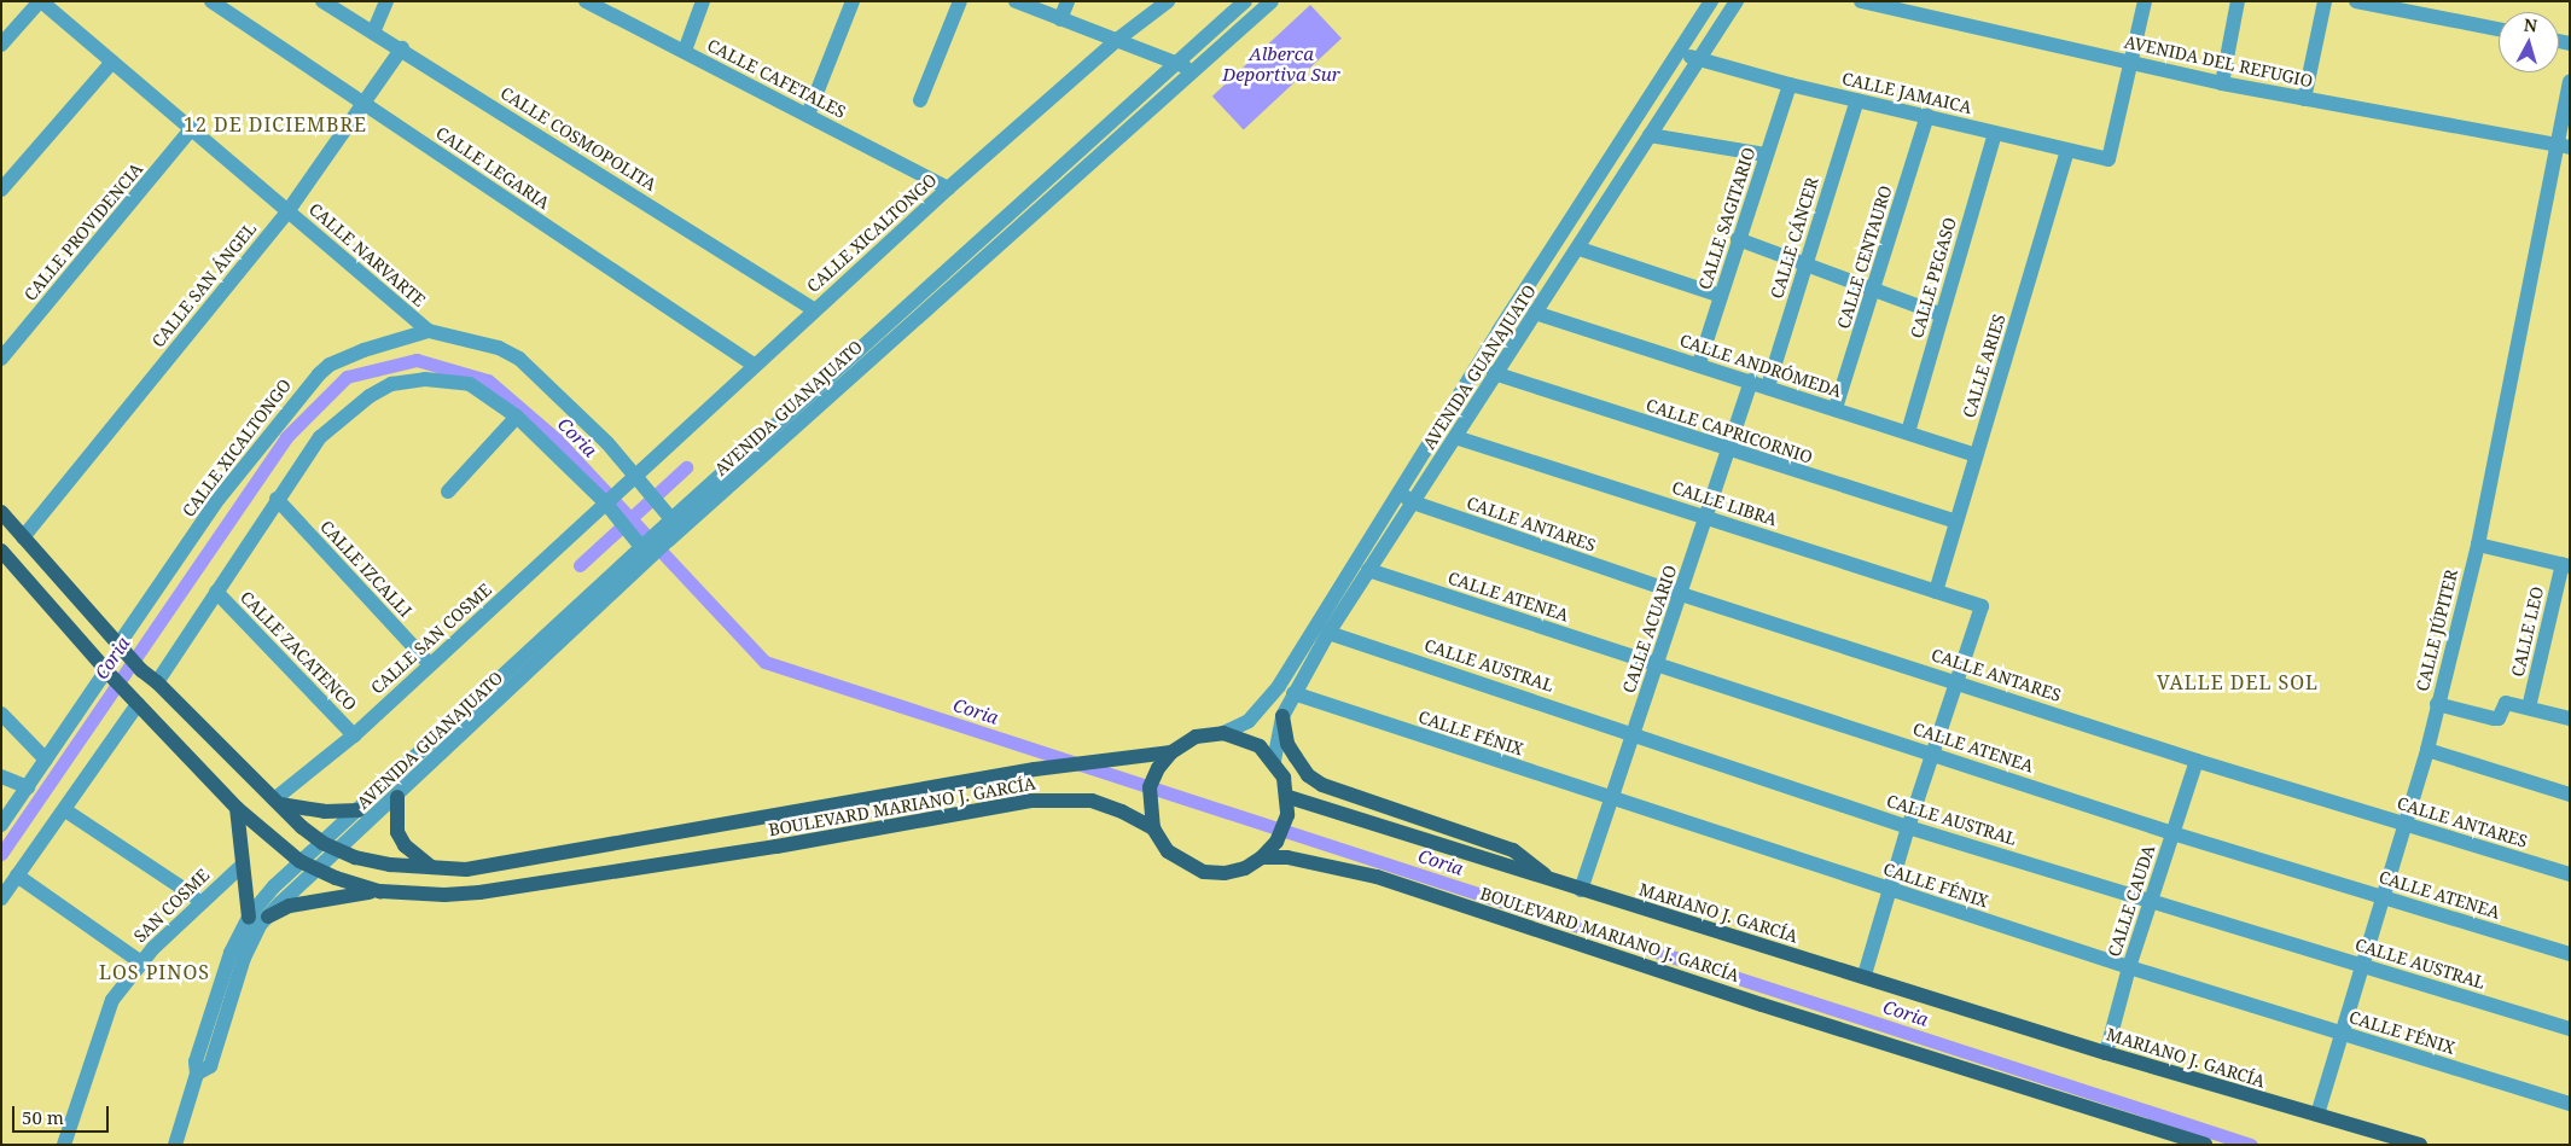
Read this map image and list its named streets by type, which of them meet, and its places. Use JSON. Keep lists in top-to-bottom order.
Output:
{
  "streets": {
    "main road": ["BOULEVARD MARIANO J. GARCÍA", "MARIANO J. GARCÍA"],
    "street": [
      "AVENIDA DEL REFUGIO",
      "CALLE CAFETALES",
      "CALLE JAMAICA",
      "CALLE COSMOPOLITA",
      "CALLE LEGARIA",
      "CALLE SAGITARIO",
      "CALLE PROVIDENCIA",
      "CALLE XICALTONGO",
      "CALLE CÁNCER",
      "CALLE NARVARTE",
      "CALLE CENTAURO",
      "CALLE PEGASO",
      "CALLE SAN ÁNGEL",
      "CALLE ANDRÓMEDA",
      "CALLE ARIES",
      "AVENIDA GUANAJUATO",
      "CALLE CAPRICORNIO",
      "CALLE LIBRA",
      "CALLE ANTARES",
      "CALLE IZCALLI",
      "CALLE ATENEA",
      "CALLE ACUARIO",
      "CALLE JÚPITER",
      "CALLE LEO",
      "CALLE SAN COSME",
      "CALLE ZACATENCO",
      "CALLE AUSTRAL",
      "CALLE FÉNIX",
      "CALLE CAUDA",
      "SAN COSME"
    ]
  },
  "crossings": [
    ["AVENIDA DEL REFUGIO", "CALLE JAMAICA"],
    ["AVENIDA DEL REFUGIO", "CALLE JÚPITER"],
    ["CALLE CAFETALES", "CALLE XICALTONGO"],
    ["CALLE JAMAICA", "CALLE SAGITARIO"],
    ["CALLE JAMAICA", "CALLE CÁNCER"],
    ["CALLE JAMAICA", "CALLE CENTAURO"],
    ["CALLE JAMAICA", "CALLE PEGASO"],
    ["CALLE JAMAICA", "CALLE ARIES"],
    ["CALLE JAMAICA", "AVENIDA GUANAJUATO"],
    ["CALLE COSMOPOLITA", "CALLE XICALTONGO"],
    ["CALLE COSMOPOLITA", "CALLE SAN ÁNGEL"],
    ["CALLE LEGARIA", "CALLE XICALTONGO"],
    ["CALLE LEGARIA", "CALLE SAN ÁNGEL"],
    ["CALLE SAGITARIO", "CALLE ANDRÓMEDA"],
    ["CALLE PROVIDENCIA", "CALLE NARVARTE"],
    ["CALLE XICALTONGO", "CALLE NARVARTE"],
    ["CALLE XICALTONGO", "CALLE SAN COSME"],
    ["CALLE XICALTONGO", "BOULEVARD MARIANO J. GARCÍA"],
    ["CALLE CÁNCER", "CALLE ANDRÓMEDA"],
    ["CALLE NARVARTE", "CALLE SAN ÁNGEL"],
    ["CALLE NARVARTE", "AVENIDA GUANAJUATO"],
    ["CALLE CENTAURO", "CALLE ANDRÓMEDA"],
    ["CALLE PEGASO", "CALLE ANDRÓMEDA"],
    ["CALLE SAN ÁNGEL", "BOULEVARD MARIANO J. GARCÍA"],
    ["CALLE ANDRÓMEDA", "CALLE ARIES"],
    ["CALLE ANDRÓMEDA", "AVENIDA GUANAJUATO"],
    ["CALLE ANDRÓMEDA", "CALLE ACUARIO"],
    ["CALLE ARIES", "CALLE CAPRICORNIO"],
    ["CALLE ARIES", "CALLE LIBRA"],
    ["AVENIDA GUANAJUATO", "CALLE CAPRICORNIO"],
    ["AVENIDA GUANAJUATO", "CALLE LIBRA"],
    ["AVENIDA GUANAJUATO", "CALLE ANTARES"],
    ["AVENIDA GUANAJUATO", "CALLE ATENEA"],
    ["AVENIDA GUANAJUATO", "CALLE AUSTRAL"],
    ["AVENIDA GUANAJUATO", "CALLE FÉNIX"],
    ["AVENIDA GUANAJUATO", "BOULEVARD MARIANO J. GARCÍA"],
    ["AVENIDA GUANAJUATO", "MARIANO J. GARCÍA"],
    ["CALLE CAPRICORNIO", "CALLE ACUARIO"],
    ["CALLE LIBRA", "CALLE ANTARES"],
    ["CALLE LIBRA", "CALLE ACUARIO"],
    ["CALLE ANTARES", "CALLE ACUARIO"],
    ["CALLE ANTARES", "CALLE JÚPITER"],
    ["CALLE ANTARES", "CALLE CAUDA"],
    ["CALLE IZCALLI", "CALLE SAN COSME"],
    ["CALLE ATENEA", "CALLE ACUARIO"],
    ["CALLE ATENEA", "CALLE JÚPITER"],
    ["CALLE ATENEA", "CALLE CAUDA"],
    ["CALLE ACUARIO", "CALLE AUSTRAL"],
    ["CALLE ACUARIO", "CALLE FÉNIX"],
    ["CALLE ACUARIO", "MARIANO J. GARCÍA"],
    ["CALLE JÚPITER", "CALLE AUSTRAL"],
    ["CALLE JÚPITER", "CALLE FÉNIX"],
    ["CALLE JÚPITER", "MARIANO J. GARCÍA"],
    ["CALLE SAN COSME", "CALLE ZACATENCO"],
    ["CALLE SAN COSME", "BOULEVARD MARIANO J. GARCÍA"],
    ["CALLE AUSTRAL", "CALLE CAUDA"],
    ["CALLE FÉNIX", "CALLE CAUDA"],
    ["BOULEVARD MARIANO J. GARCÍA", "MARIANO J. GARCÍA"],
    ["CALLE CAUDA", "MARIANO J. GARCÍA"]
  ],
  "districts": ["12 DE DICIEMBRE", "VALLE DEL SOL", "LOS PINOS"],
  "water": ["Alberca Deportiva Sur", "Coria"],
  "scale_bar": "50 m",
  "north": "top"
}
